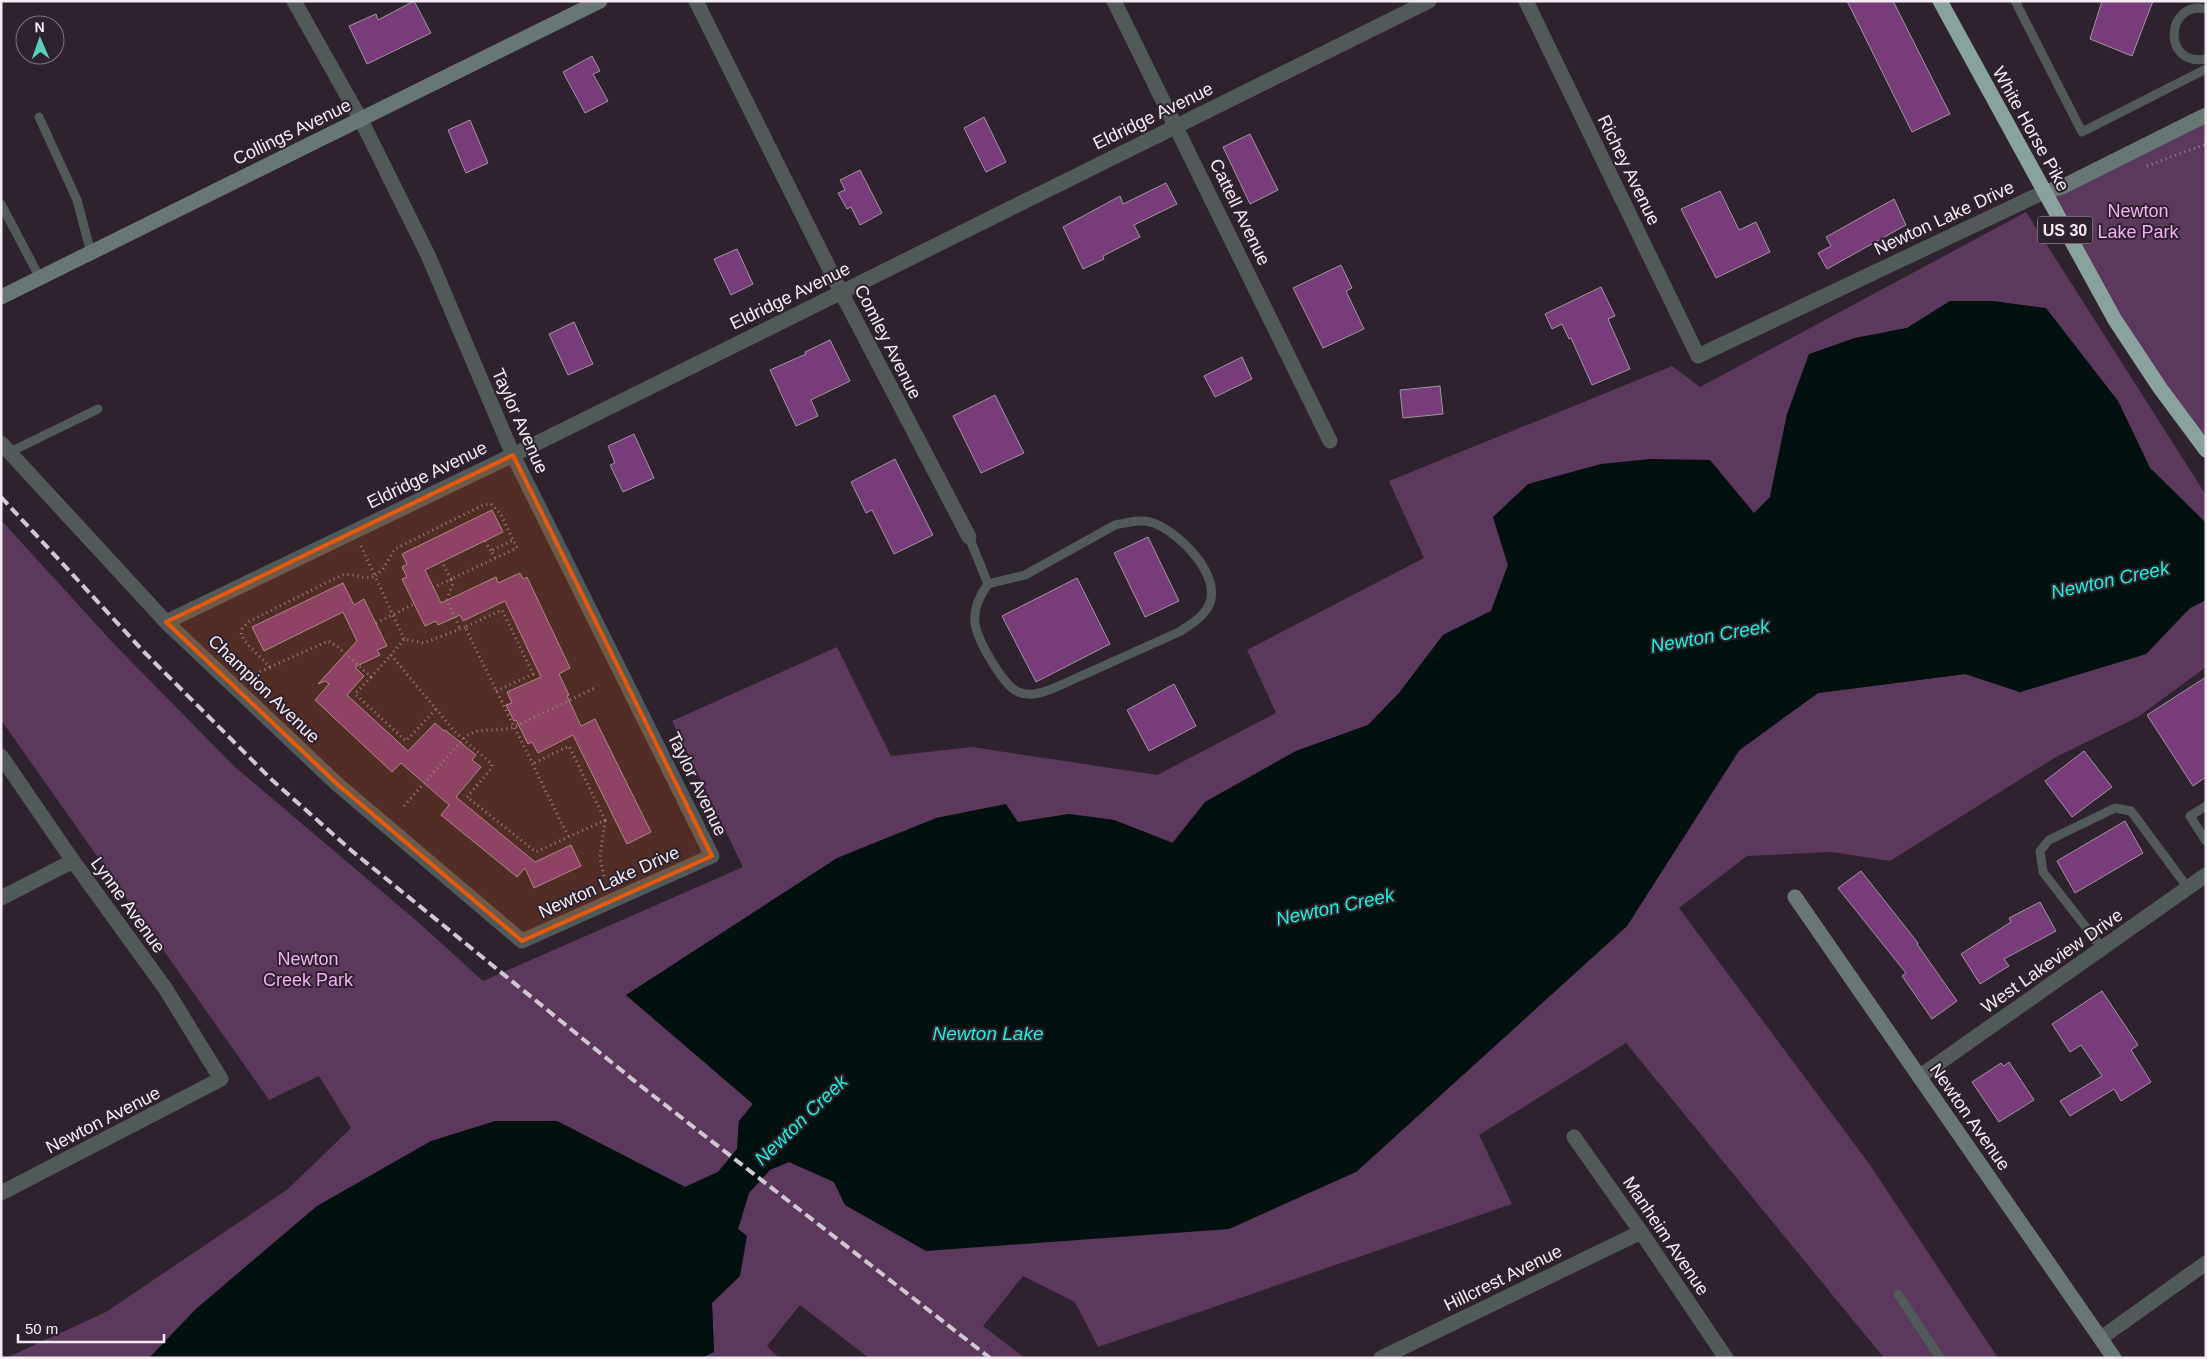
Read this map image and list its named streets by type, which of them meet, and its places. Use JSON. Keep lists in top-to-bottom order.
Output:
{
  "streets": {
    "highway": ["White Horse Pike", "US 30"],
    "street": [
      "Eldridge Avenue",
      "Collings Avenue",
      "Richey Avenue",
      "Cattell Avenue",
      "Newton Lake Drive",
      "Comley Avenue",
      "Taylor Avenue",
      "Champion Avenue",
      "Lynne Avenue",
      "West Lakeview Drive",
      "Newton Avenue",
      "Manheim Avenue",
      "Hillcrest Avenue"
    ]
  },
  "crossings": [
    ["Eldridge Avenue", "Cattell Avenue"],
    ["Eldridge Avenue", "Comley Avenue"],
    ["Eldridge Avenue", "Taylor Avenue"],
    ["Eldridge Avenue", "Champion Avenue"],
    ["White Horse Pike", "Newton Lake Drive"],
    ["Collings Avenue", "Taylor Avenue"],
    ["Richey Avenue", "Newton Lake Drive"],
    ["Newton Lake Drive", "Taylor Avenue"],
    ["Newton Lake Drive", "Champion Avenue"],
    ["Lynne Avenue", "Newton Avenue"],
    ["West Lakeview Drive", "Newton Avenue"],
    ["Manheim Avenue", "Hillcrest Avenue"]
  ],
  "water": ["Newton Creek", "Newton Lake"],
  "parks": ["Newton Lake Park", "Newton Creek Park"],
  "scale_bar": "50 m",
  "north": "top"
}
